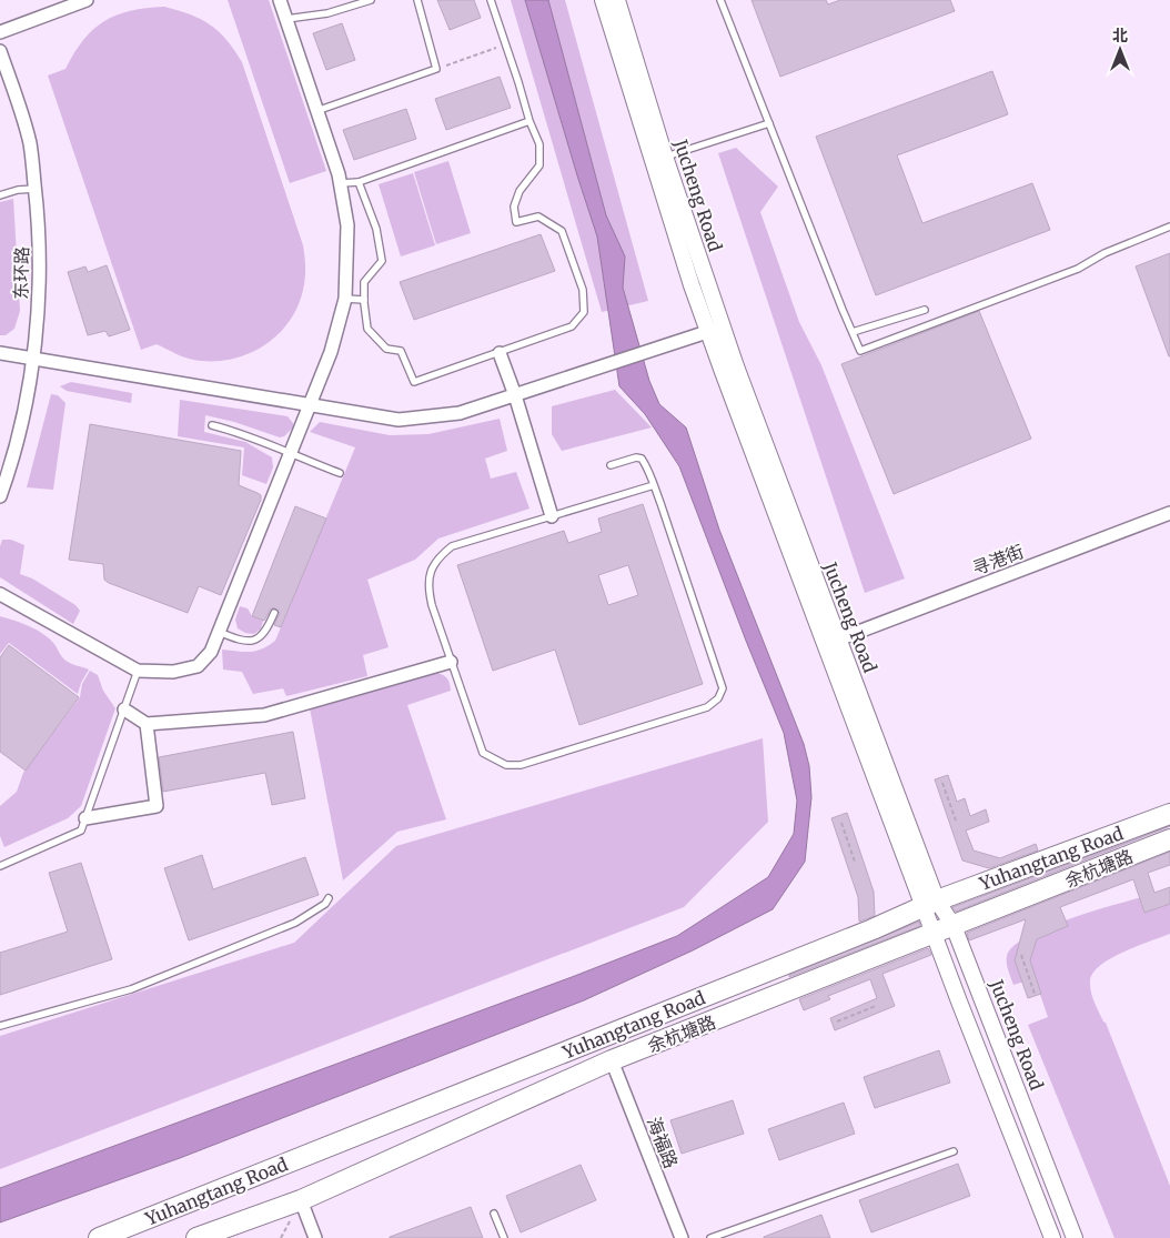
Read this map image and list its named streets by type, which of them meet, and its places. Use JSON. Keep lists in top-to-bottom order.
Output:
{
  "streets": {
    "main road": ["Yuhangtang Road", "余杭塘路"],
    "street": [
      "Jucheng Road",
      "东环路",
      "寻港街",
      "海福路"
    ]
  },
  "crossings": [
    ["Jucheng Road", "寻港街"],
    ["Jucheng Road", "Yuhangtang Road"],
    ["Jucheng Road", "余杭塘路"],
    ["余杭塘路", "海福路"]
  ],
  "north": "top"
}
